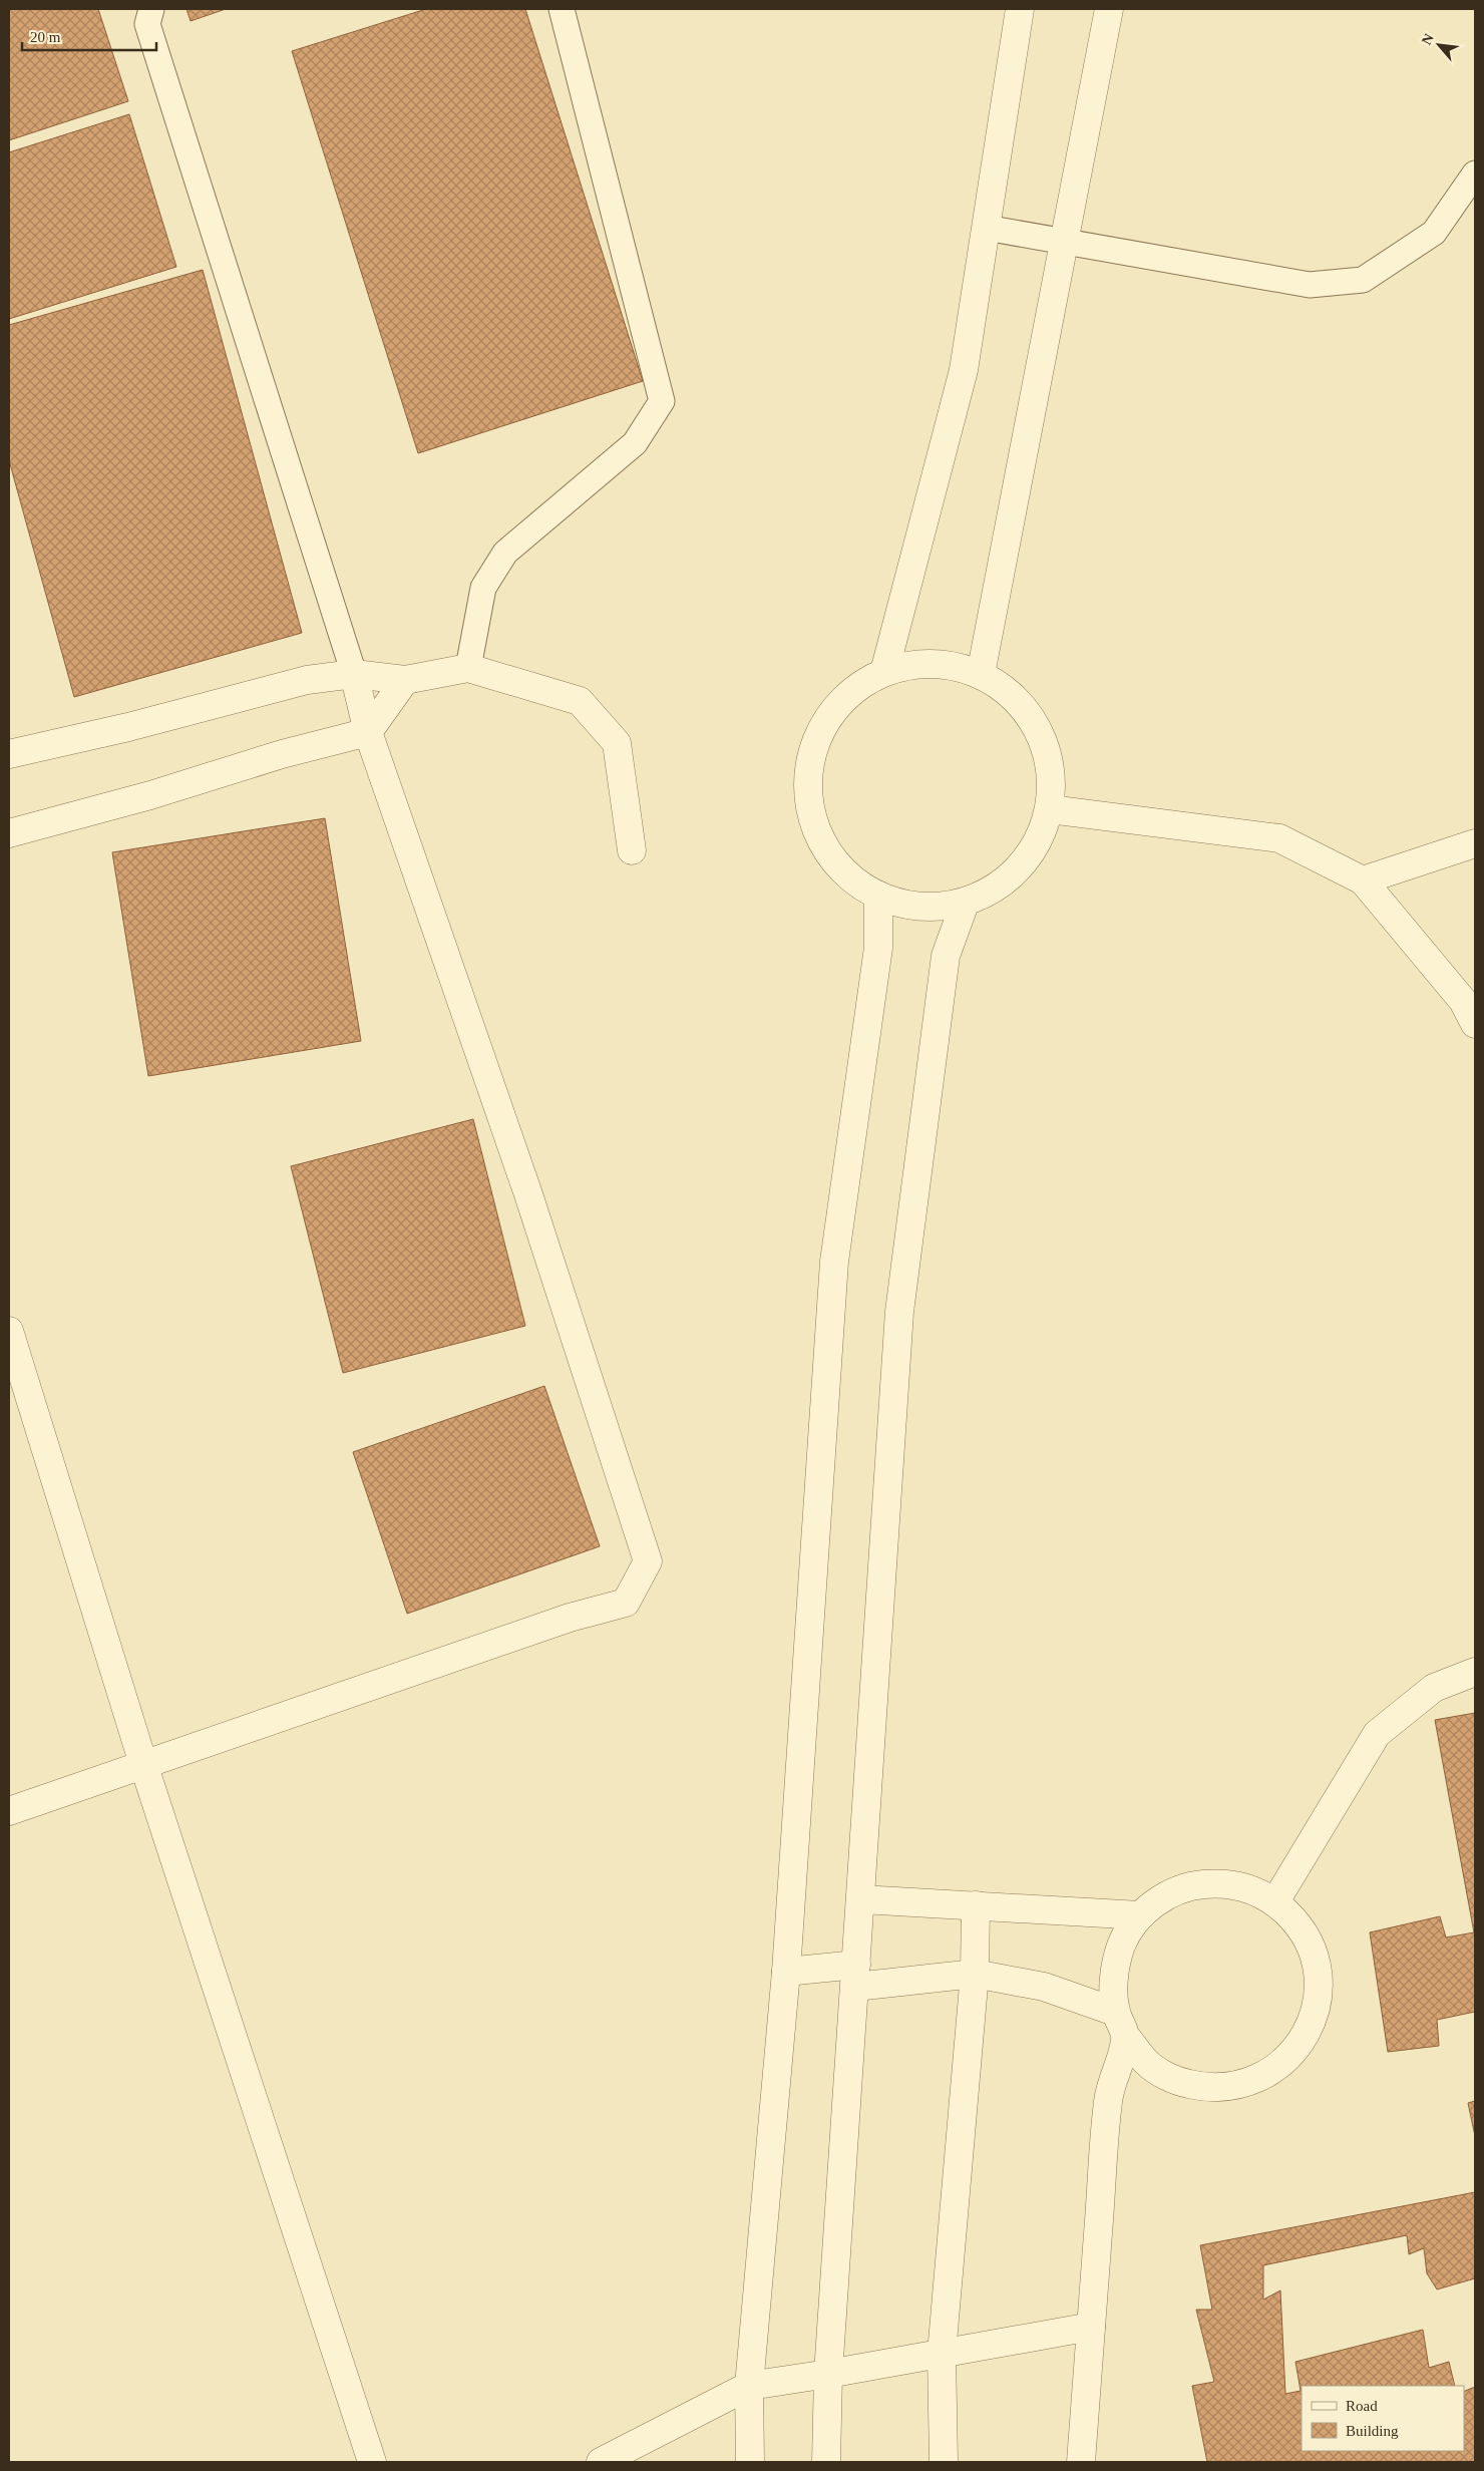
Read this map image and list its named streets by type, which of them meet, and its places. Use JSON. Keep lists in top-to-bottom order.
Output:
{
  "legend": ["Road", "Building"],
  "scale_bar": "20 m",
  "north": "top left"
}
